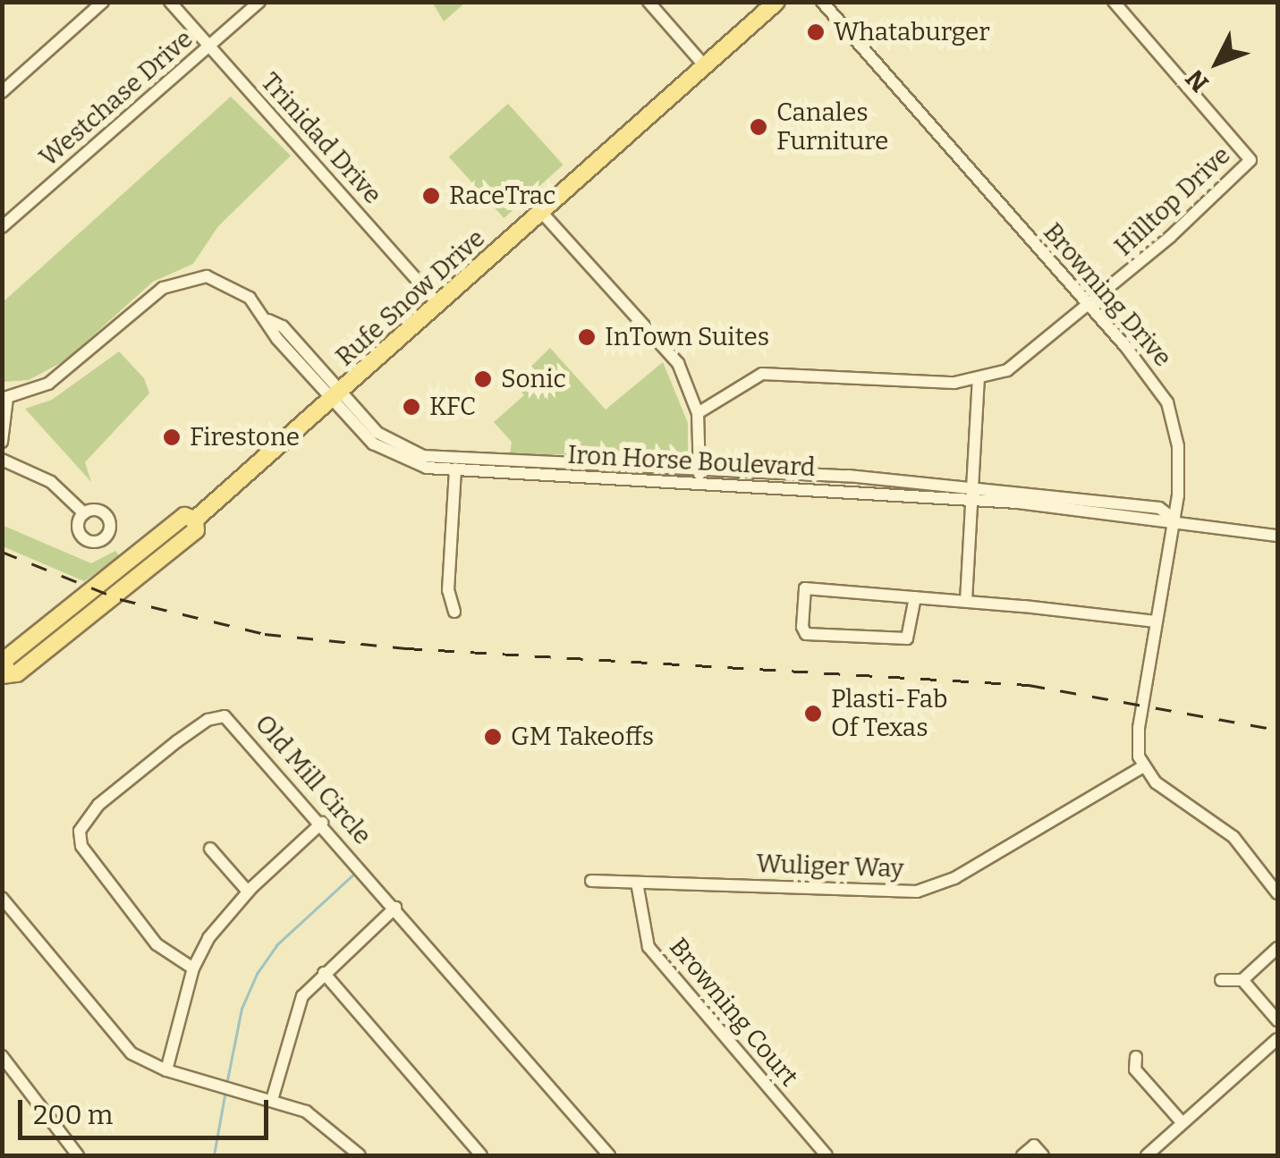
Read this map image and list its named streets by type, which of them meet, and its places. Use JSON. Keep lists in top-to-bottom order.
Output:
{
  "streets": {
    "main road": ["Rufe Snow Drive"],
    "street": [
      "Westchase Drive",
      "Trinidad Drive",
      "Hilltop Drive",
      "Browning Drive",
      "Iron Horse Boulevard",
      "Old Mill Circle",
      "Wuliger Way",
      "Browning Court"
    ]
  },
  "crossings": [
    ["Westchase Drive", "Trinidad Drive"],
    ["Trinidad Drive", "Rufe Snow Drive"],
    ["Hilltop Drive", "Browning Drive"],
    ["Browning Drive", "Iron Horse Boulevard"],
    ["Browning Drive", "Wuliger Way"],
    ["Rufe Snow Drive", "Iron Horse Boulevard"],
    ["Wuliger Way", "Browning Court"]
  ],
  "places": [
    "Whataburger",
    "Canales Furniture",
    "RaceTrac",
    "InTown Suites",
    "Sonic",
    "KFC",
    "Firestone",
    "Plasti-Fab Of Texas",
    "GM Takeoffs"
  ],
  "scale_bar": "200 m",
  "north": "bottom left"
}
